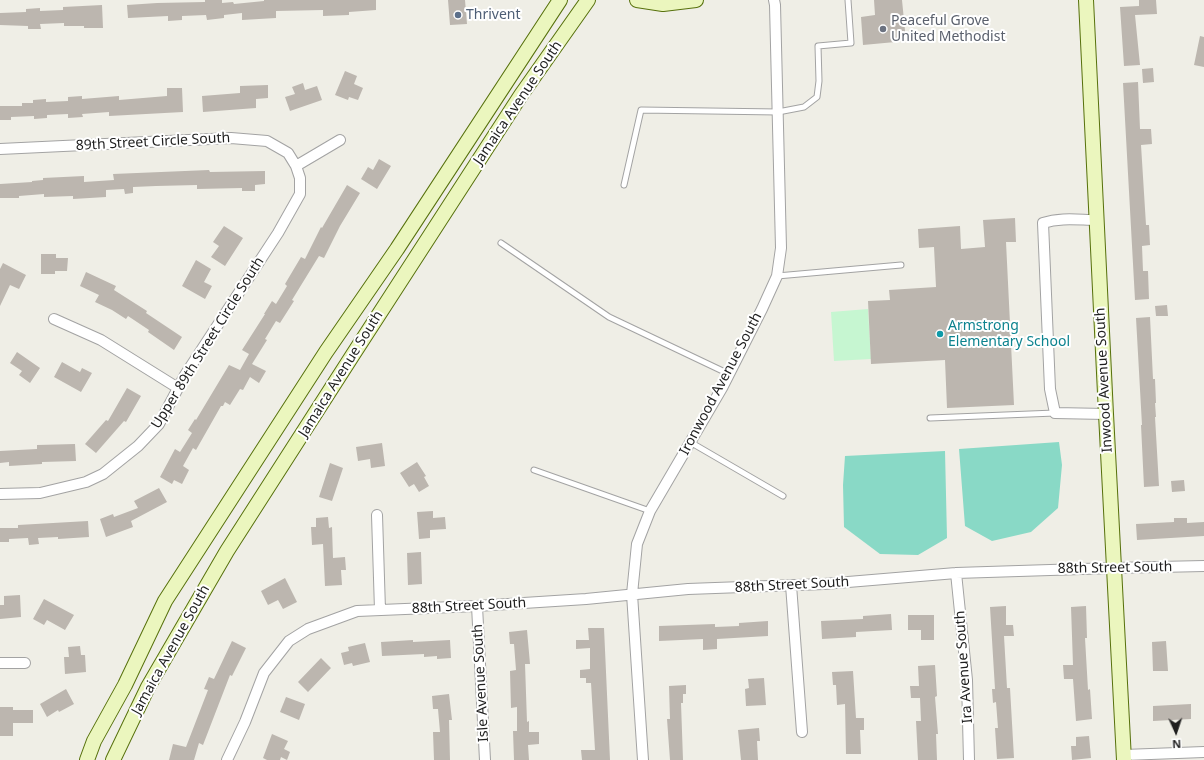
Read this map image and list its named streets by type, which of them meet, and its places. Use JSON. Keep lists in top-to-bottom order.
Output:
{
  "streets": {
    "main road": ["Jamaica Avenue South", "Inwood Avenue South"],
    "street": [
      "89th Street Circle South",
      "Upper 89th Street Circle South",
      "Ironwood Avenue South",
      "88th Street South",
      "Ira Avenue South",
      "Isle Avenue South"
    ]
  },
  "crossings": [
    ["89th Street Circle South", "Upper 89th Street Circle South"],
    ["Inwood Avenue South", "88th Street South"],
    ["Ironwood Avenue South", "88th Street South"],
    ["88th Street South", "Ira Avenue South"],
    ["88th Street South", "Isle Avenue South"]
  ],
  "places": ["Thrivent", "Peaceful Grove United Methodist", "Armstrong Elementary School"],
  "north": "bottom"
}
